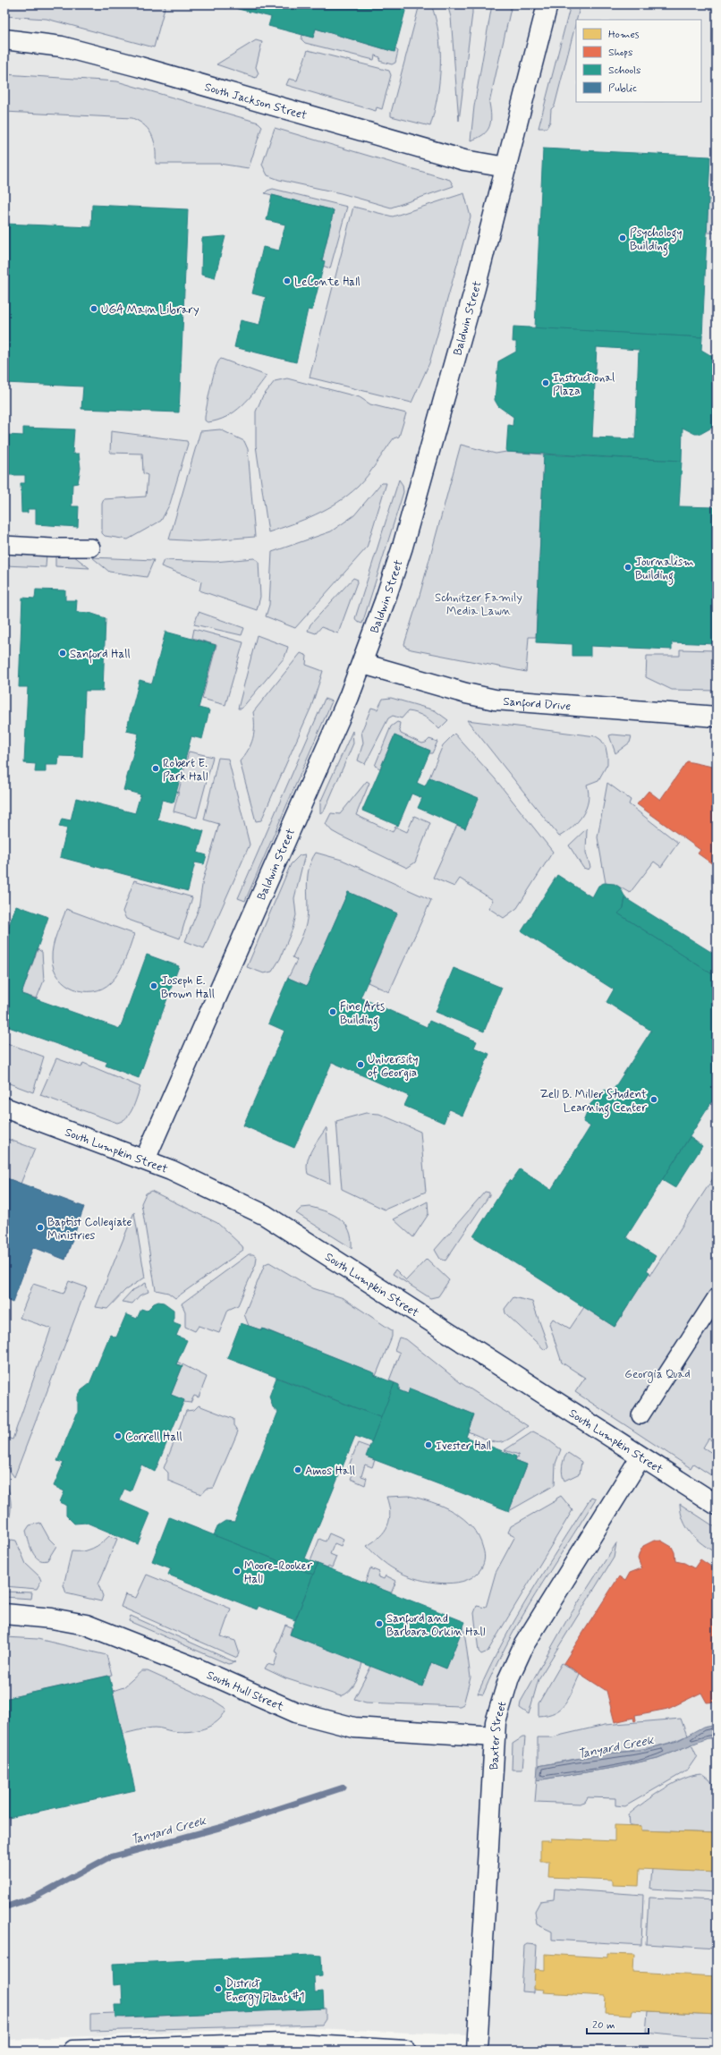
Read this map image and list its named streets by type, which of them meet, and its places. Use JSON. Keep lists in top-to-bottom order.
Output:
{
  "streets": {
    "street": [
      "South Jackson Street",
      "Baldwin Street",
      "Sanford Drive",
      "South Lumpkin Street",
      "South Hull Street",
      "Baxter Street"
    ]
  },
  "crossings": [
    ["South Jackson Street", "Baldwin Street"],
    ["Baldwin Street", "Sanford Drive"],
    ["Baldwin Street", "South Lumpkin Street"],
    ["South Lumpkin Street", "Baxter Street"],
    ["South Hull Street", "Baxter Street"]
  ],
  "water": ["Tanyard Creek"],
  "parks": ["Schnitzer Family Media Lawn", "Georgia Quad"],
  "places": [
    "Psychology Building",
    "LeConte Hall",
    "UGA Main Library",
    "Instructional Plaza",
    "Journalism Building",
    "Sanford Hall",
    "Robert E. Park Hall",
    "Joseph E. Brown Hall",
    "Fine Arts Building",
    "University of Georgia",
    "Zell B. Miller Student Learning Center",
    "Baptist Collegiate Ministries",
    "Correll Hall",
    "Ivester Hall",
    "Amos Hall",
    "Moore-Rooker Hall",
    "Sanford and Barbara Orkin Hall",
    "District Energy Plant #1"
  ],
  "legend": [
    "Homes",
    "Shops",
    "Schools",
    "Public"
  ],
  "scale_bar": "20 m"
}
